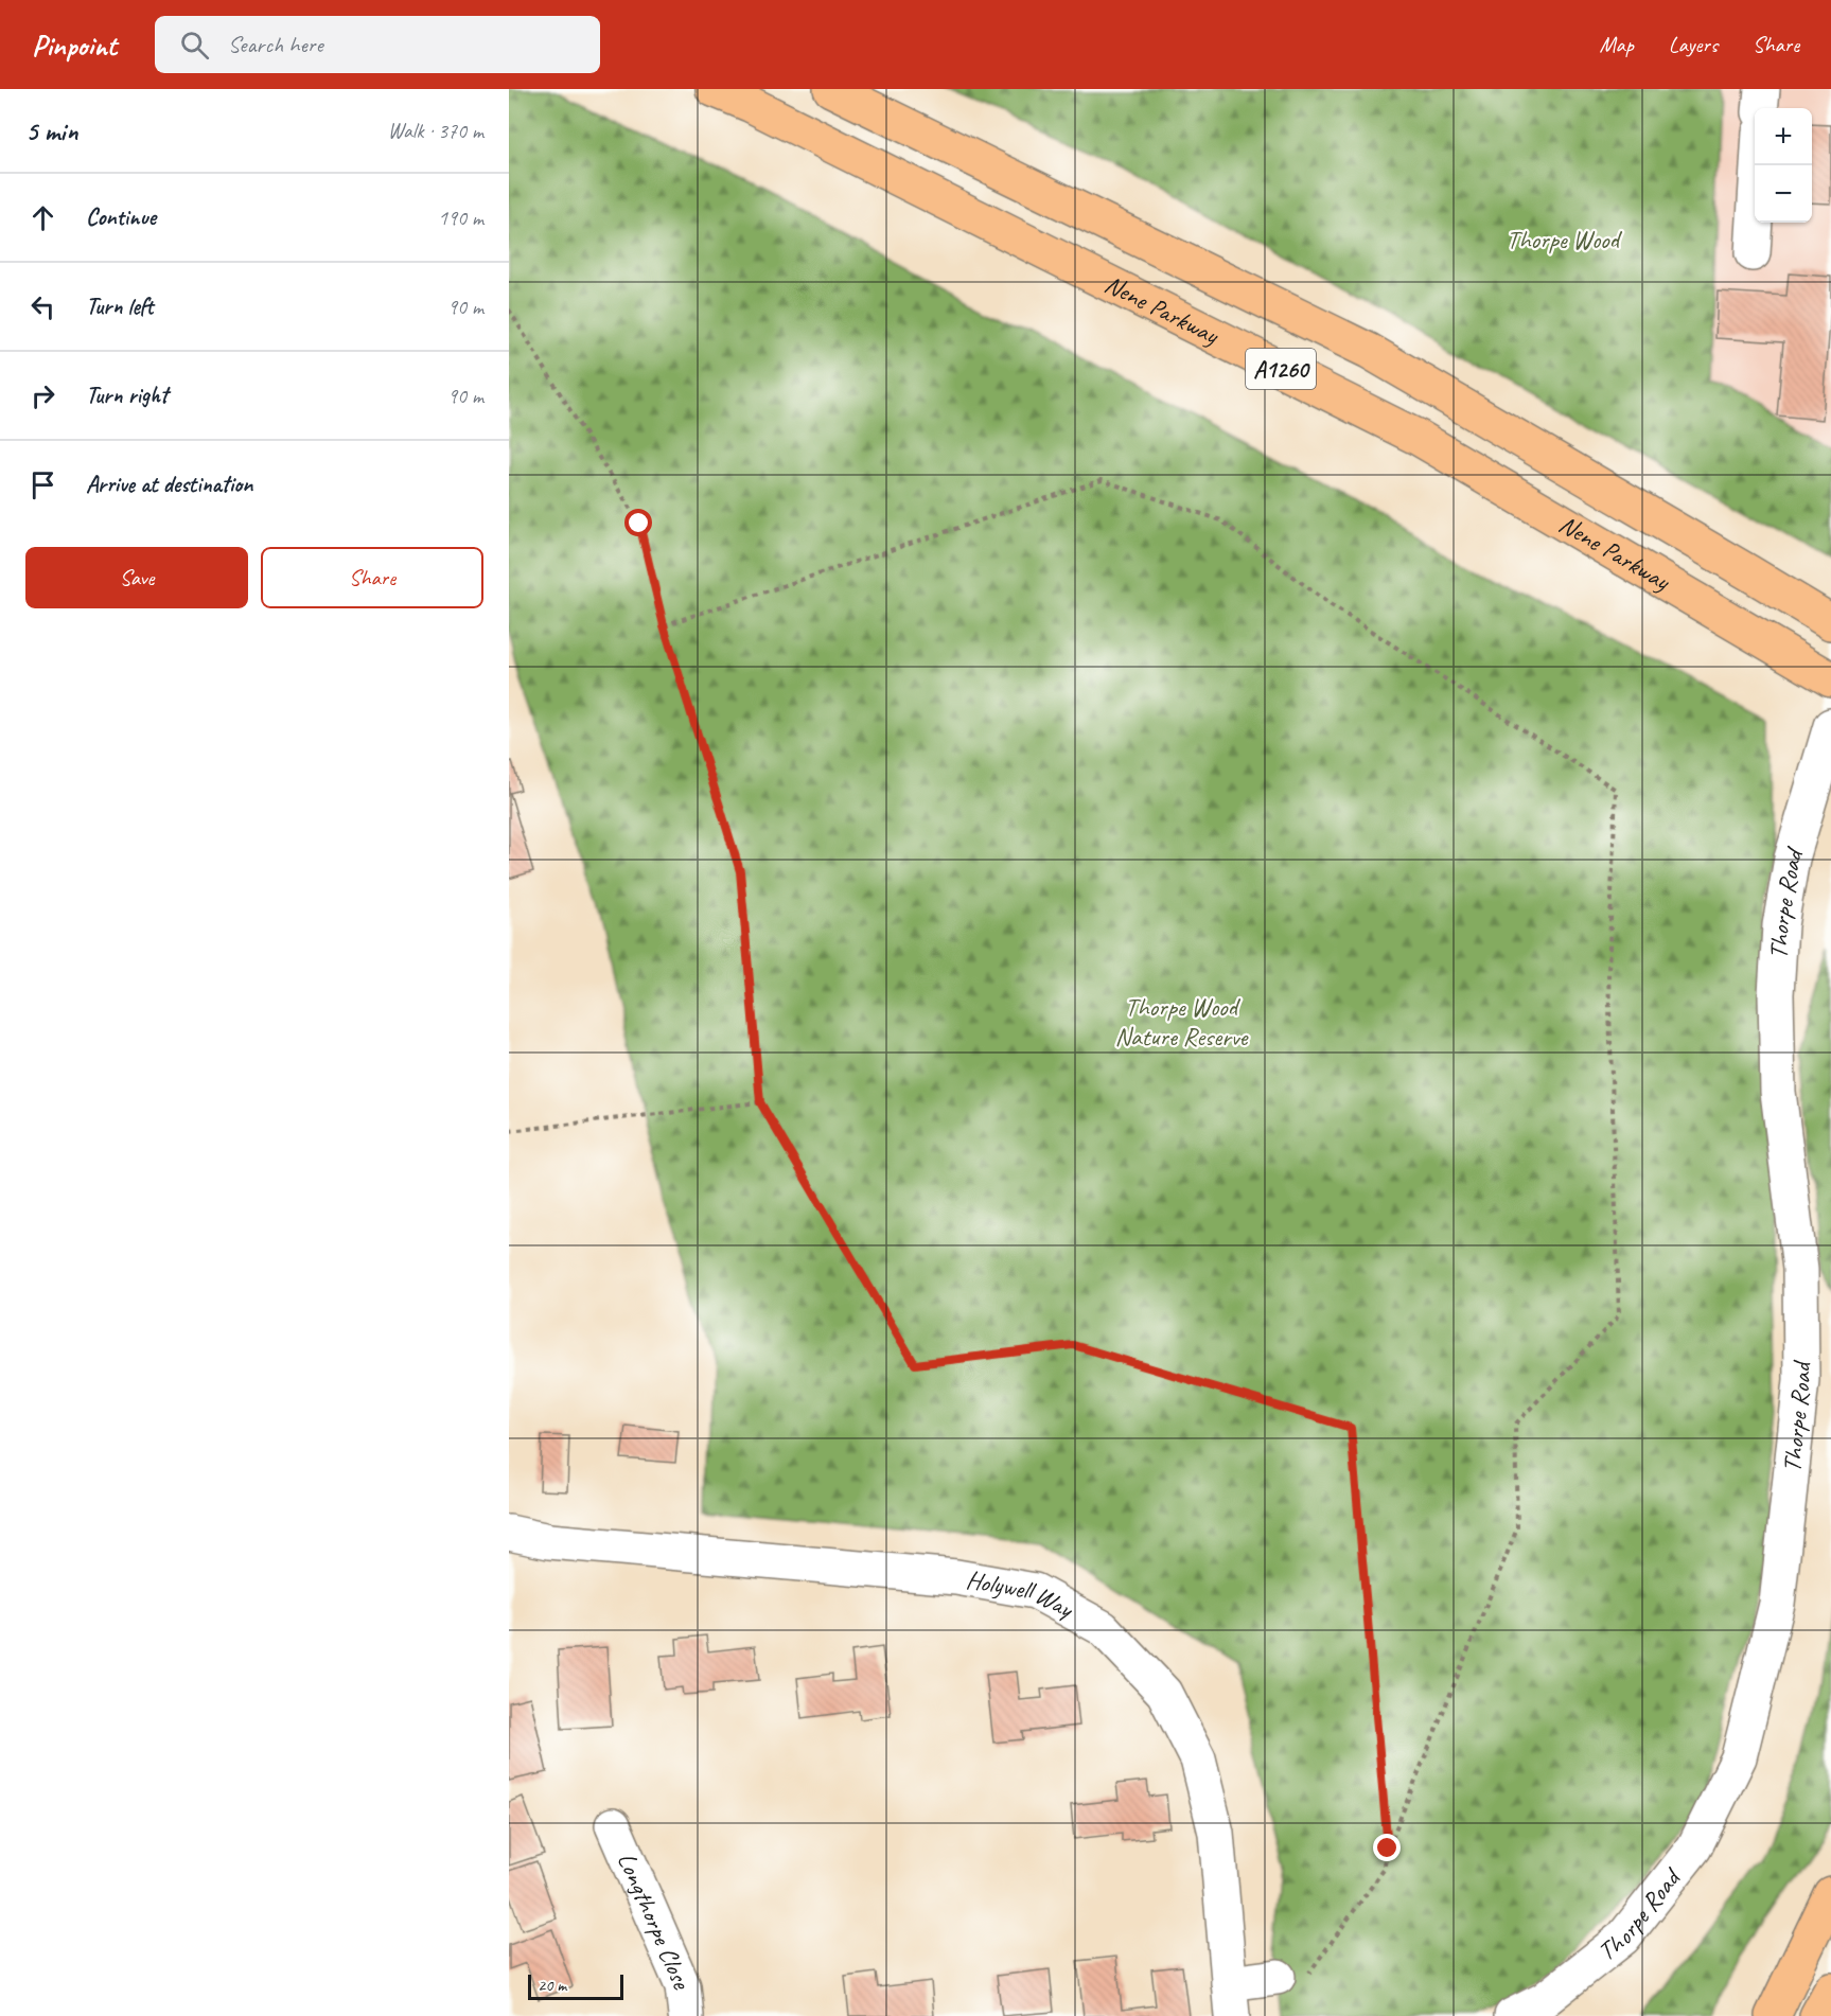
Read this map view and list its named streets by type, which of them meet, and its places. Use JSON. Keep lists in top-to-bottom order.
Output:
{
  "streets": {
    "highway": ["Nene Parkway", "A1260"],
    "street": ["Thorpe Road", "Holywell Way", "Longthorpe Close"]
  },
  "parks": ["Thorpe Wood", "Thorpe Wood Nature Reserve"],
  "scale_bar": "20 m",
  "page": {
    "header": "Pinpoint",
    "search": "Search here",
    "nav": ["Map", "Layers", "Share"],
    "heading": ["5 min", "Walk · 370 m"],
    "map_buttons": ["+", "−"],
    "list": [
      ["Continue", "190 m"],
      ["Turn left", "90 m"],
      ["Turn right", "90 m"],
      "Arrive at destination"
    ],
    "buttons": ["Save", "Share"],
    "scale": "20 m"
  }
}
